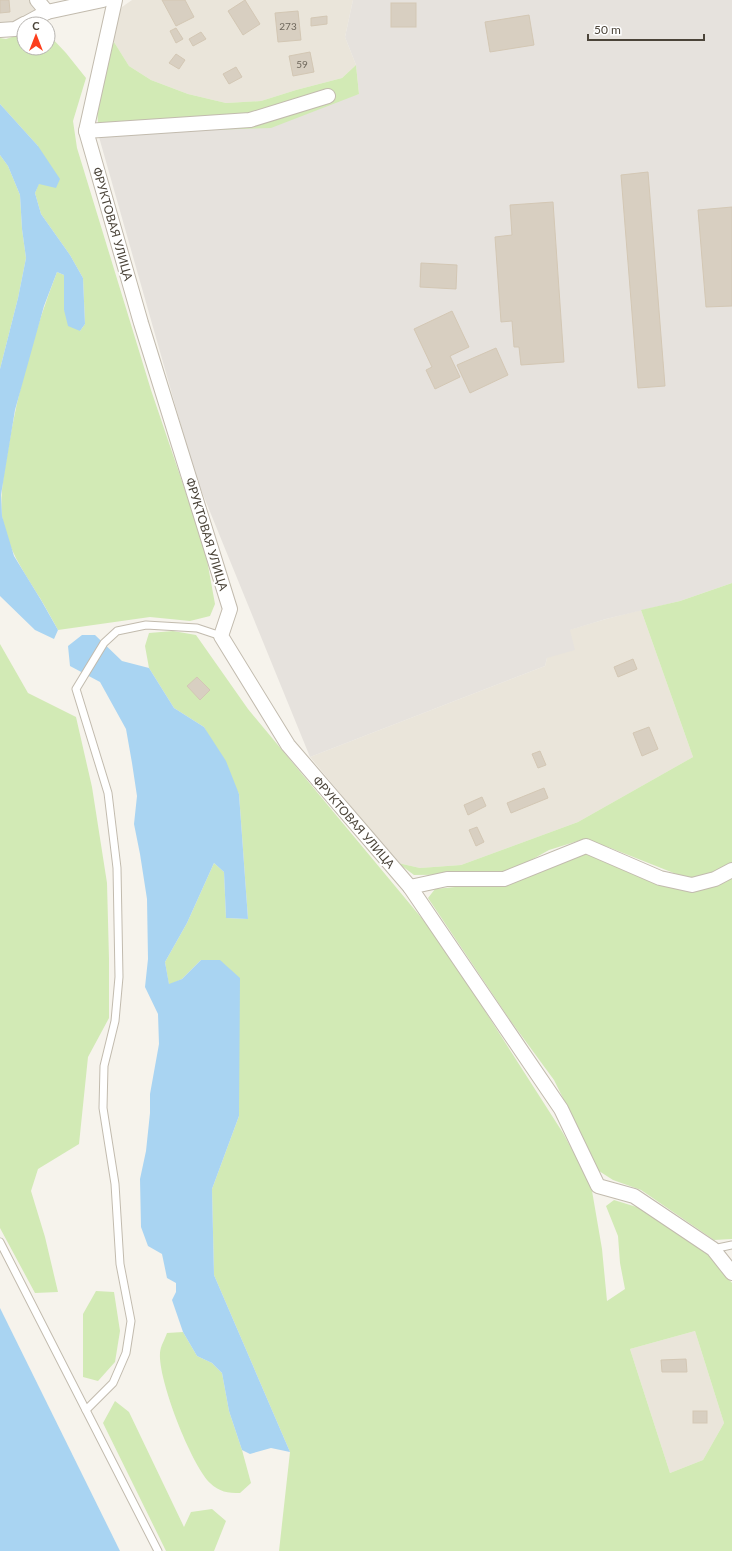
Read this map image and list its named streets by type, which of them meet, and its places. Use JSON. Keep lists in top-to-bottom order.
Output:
{
  "streets": {
    "street": ["ФРУКТОВАЯ УЛИЦА"]
  },
  "house_numbers": ["273", "59"],
  "scale_bar": "50 m",
  "north": "top"
}
